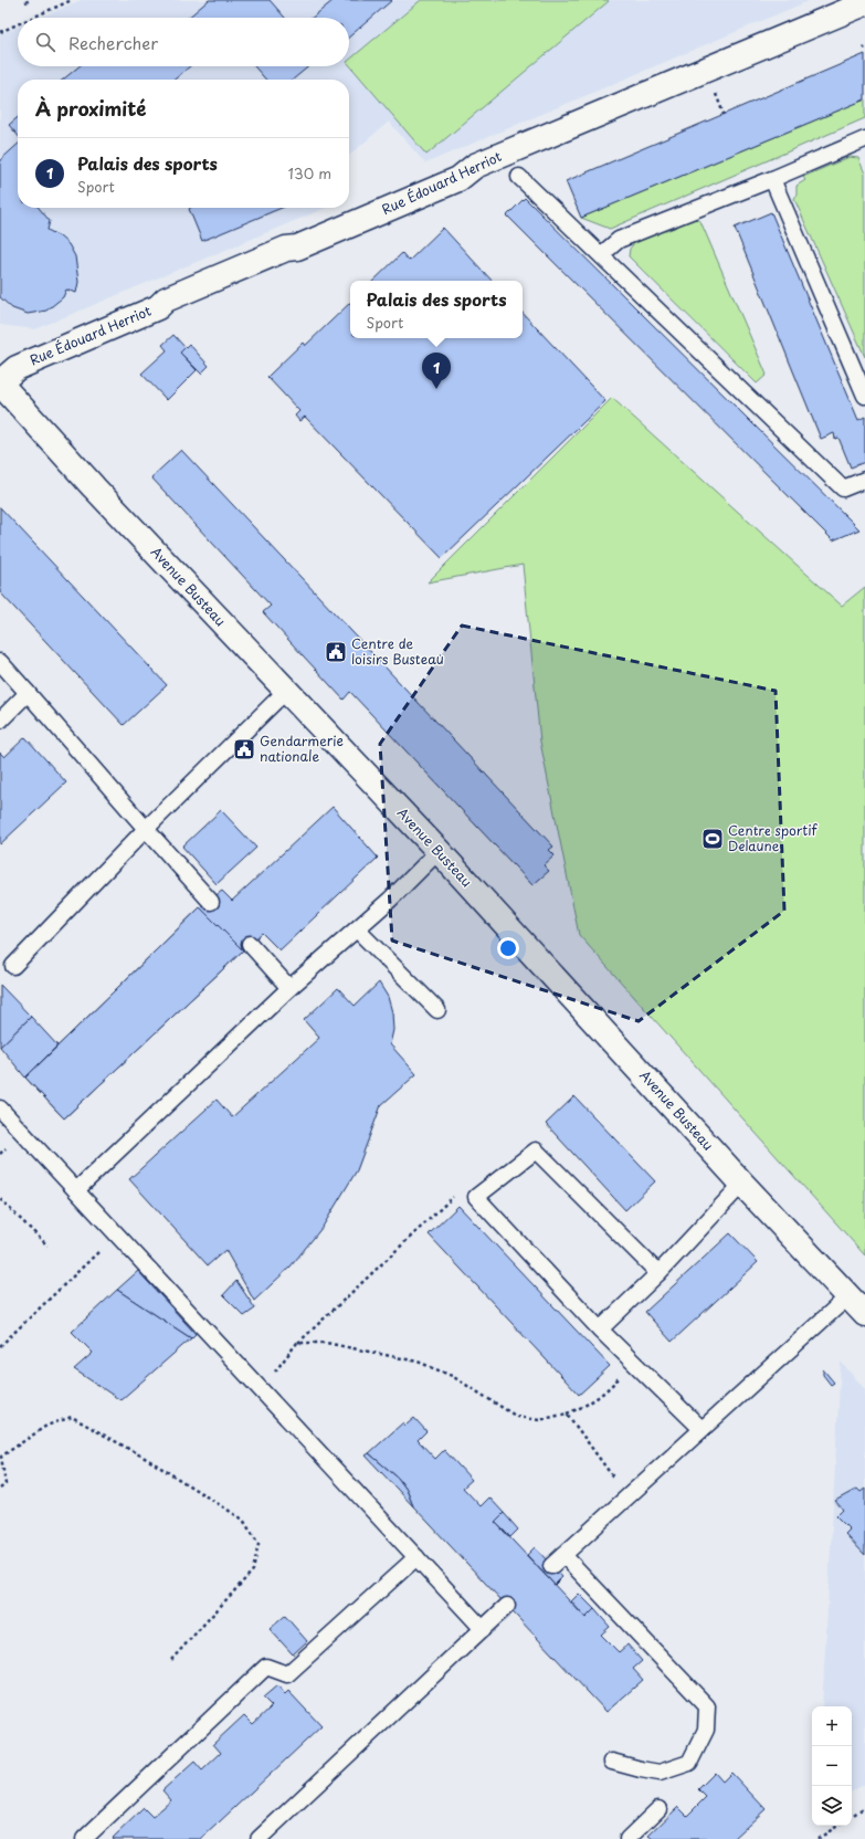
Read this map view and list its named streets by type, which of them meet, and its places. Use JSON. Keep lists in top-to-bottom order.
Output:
{
  "streets": {
    "street": ["Rue Édouard Herriot", "Avenue Busteau"]
  },
  "crossings": [
    ["Rue Édouard Herriot", "Avenue Busteau"]
  ],
  "places": {
    "public building": ["Centre de loisirs Busteau", "Gendarmerie nationale"],
    "sports": ["Centre sportif Delaune"]
  },
  "page": {
    "search": "Rechercher",
    "heading": "À proximité",
    "list": [
      {
        "mark": "1",
        "name": "Palais des sports",
        "note": "Sport",
        "value": "130 m"
      }
    ],
    "popup": ["Palais des sports", "Sport"],
    "pins": "1",
    "map_buttons": ["+", "−"]
  }
}
